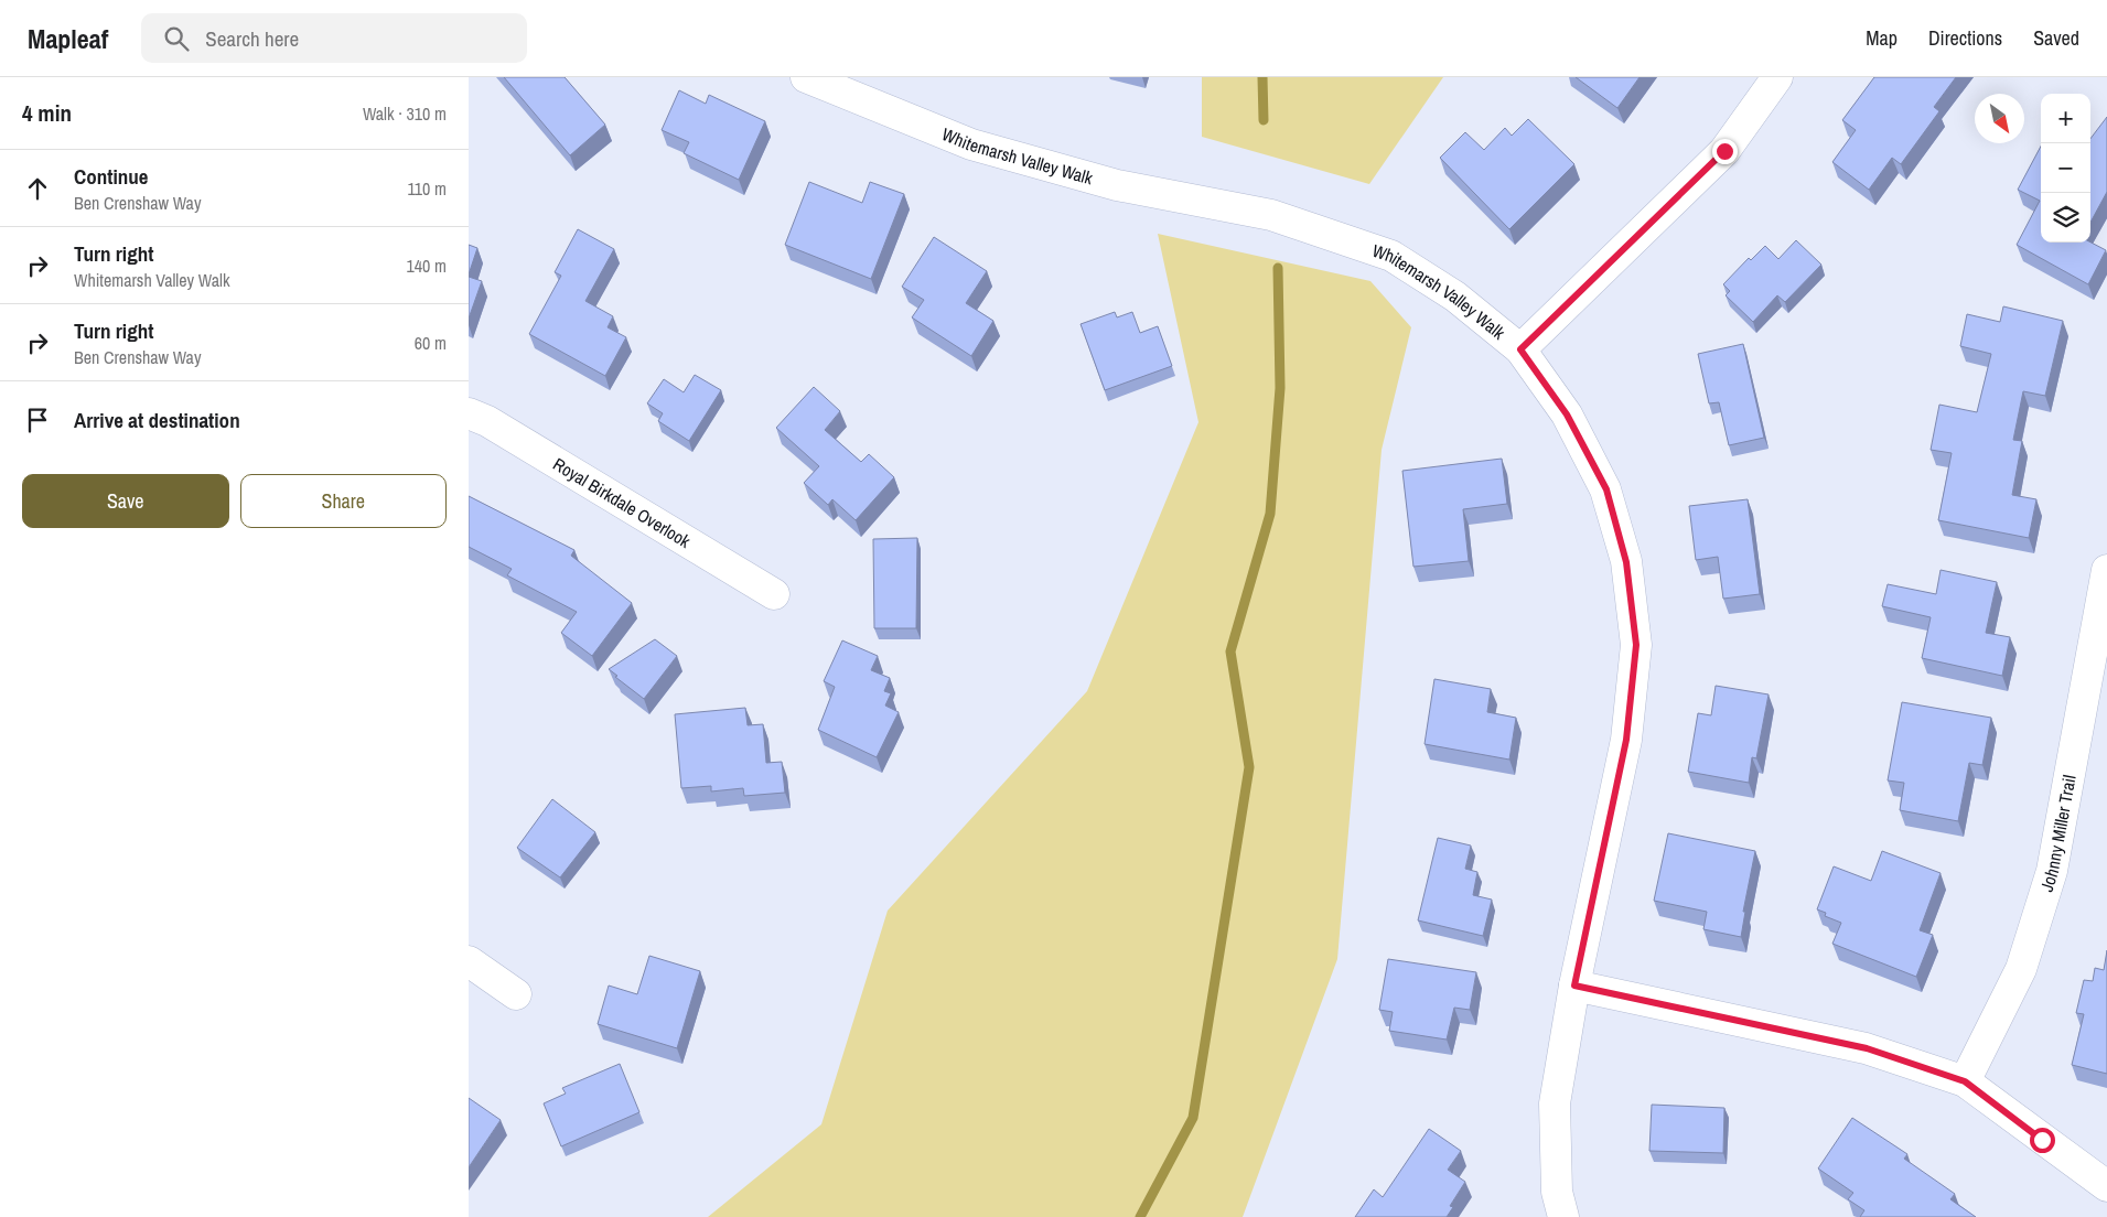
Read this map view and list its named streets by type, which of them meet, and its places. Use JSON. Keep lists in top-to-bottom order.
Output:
{
  "streets": {
    "street": ["Whitemarsh Valley Walk", "Royal Birkdale Overlook", "Johnny Miller Trail"]
  },
  "north": "bottom right",
  "page": {
    "header": "Mapleaf",
    "search": "Search here",
    "nav": ["Map", "Directions", "Saved"],
    "heading": ["4 min", "Walk · 310 m"],
    "map_buttons": ["+", "−"],
    "list": [
      ["Continue", "Ben Crenshaw Way", "110 m"],
      ["Turn right", "Whitemarsh Valley Walk", "140 m"],
      ["Turn right", "Ben Crenshaw Way", "60 m"],
      "Arrive at destination"
    ],
    "buttons": ["Save", "Share"]
  }
}
